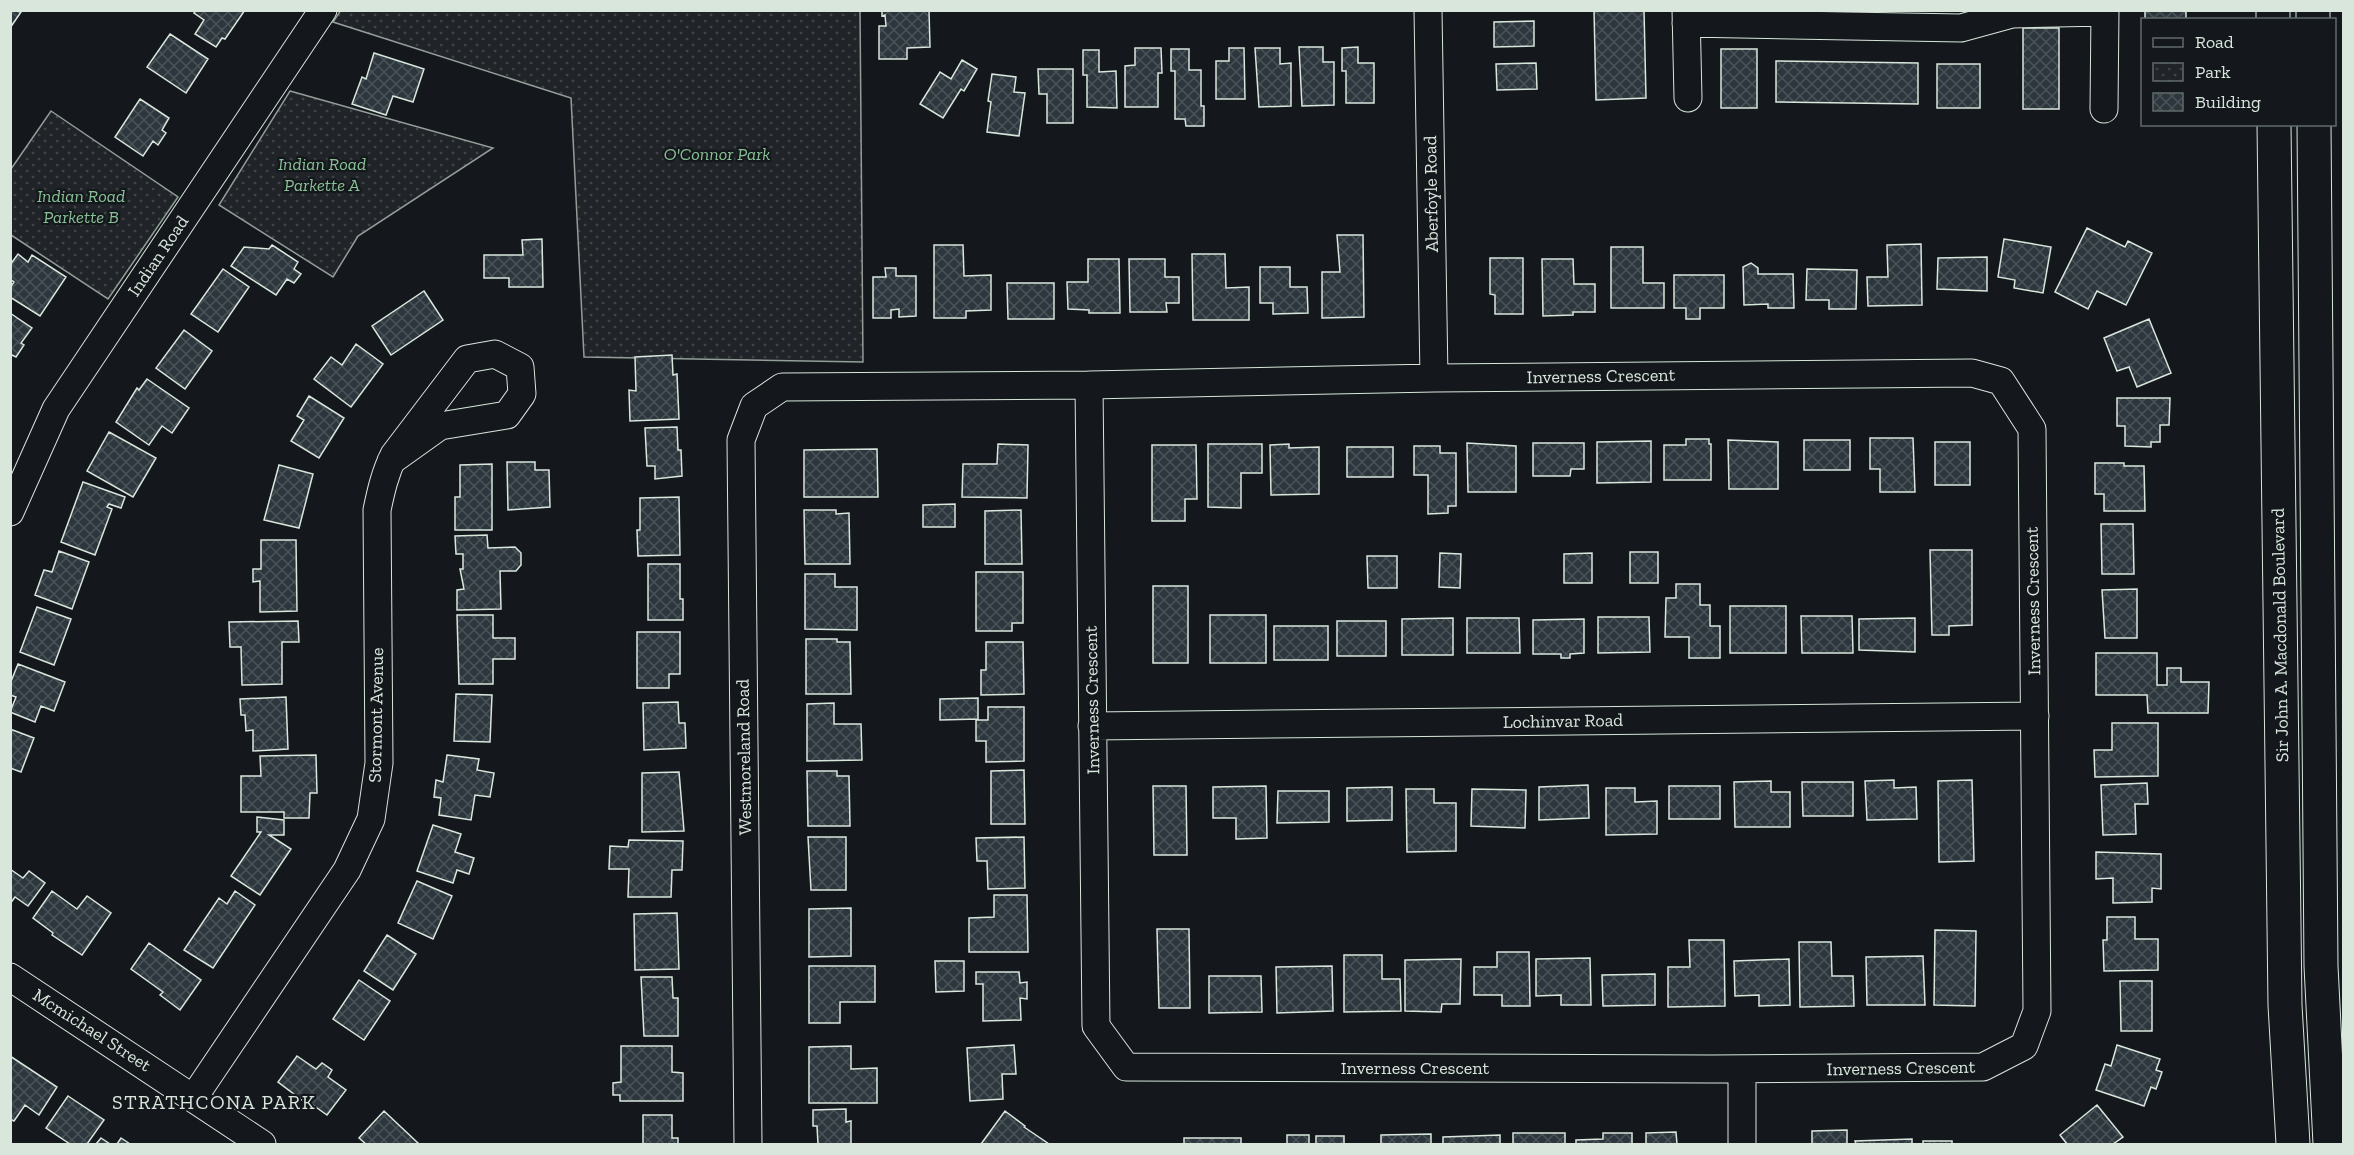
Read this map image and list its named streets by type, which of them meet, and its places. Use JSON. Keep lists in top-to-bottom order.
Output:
{
  "streets": {
    "main road": ["Sir John A. Macdonald Boulevard"],
    "street": [
      "Aberfoyle Road",
      "Indian Road",
      "Inverness Crescent",
      "Stormont Avenue",
      "Lochinvar Road",
      "Westmoreland Road",
      "Mcmichael Street"
    ]
  },
  "crossings": [
    ["Aberfoyle Road", "Inverness Crescent"],
    ["Inverness Crescent", "Lochinvar Road"],
    ["Inverness Crescent", "Westmoreland Road"],
    ["Stormont Avenue", "Mcmichael Street"]
  ],
  "districts": ["STRATHCONA PARK"],
  "parks": ["O'Connor Park", "Indian Road Parkette A", "Indian Road Parkette B"],
  "legend": ["Road", "Park", "Building"]
}
